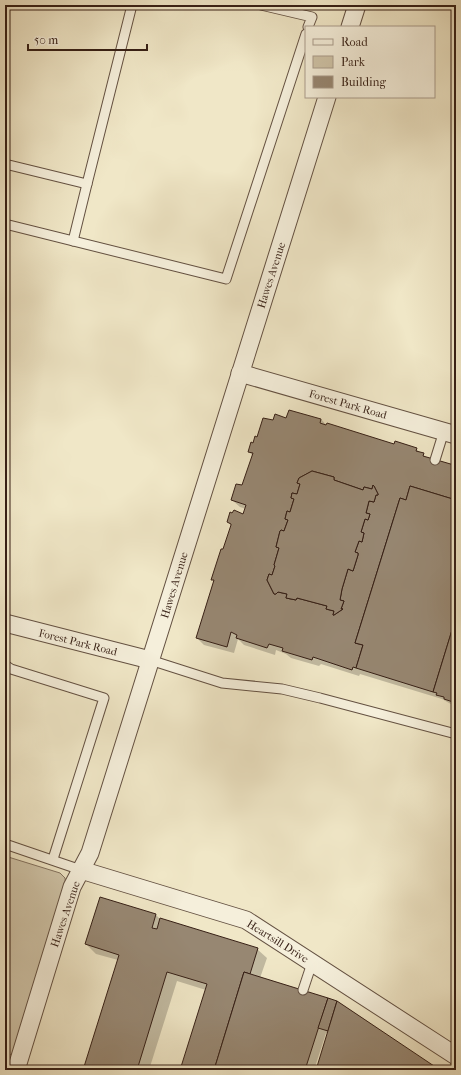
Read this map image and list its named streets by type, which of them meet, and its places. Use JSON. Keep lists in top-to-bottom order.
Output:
{
  "streets": {
    "street": ["Hawes Avenue", "Forest Park Road", "Heartsill Drive"]
  },
  "crossings": [
    ["Hawes Avenue", "Forest Park Road"],
    ["Hawes Avenue", "Heartsill Drive"]
  ],
  "legend": ["Road", "Park", "Building"],
  "scale_bar": "50 m"
}
